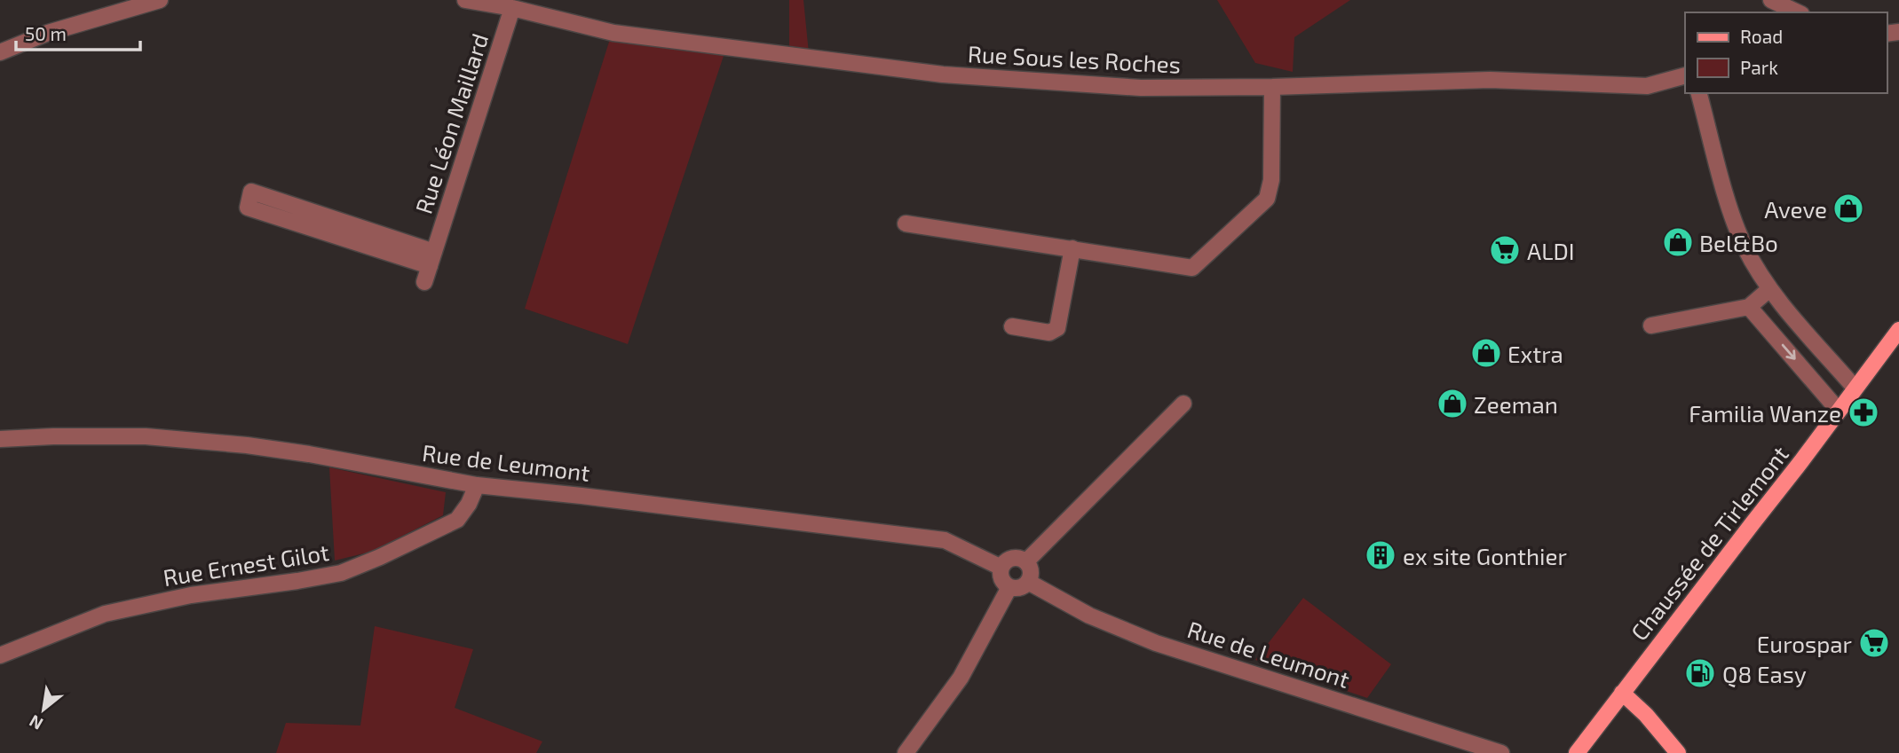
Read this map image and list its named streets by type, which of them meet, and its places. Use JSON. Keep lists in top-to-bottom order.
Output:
{
  "streets": {
    "main road": ["Chaussée de Tirlemont"],
    "street": [
      "Rue Sous les Roches",
      "Rue Léon Maillard",
      "Rue de Leumont",
      "Rue Ernest Gilot"
    ]
  },
  "crossings": [
    ["Rue Sous les Roches", "Rue Léon Maillard"],
    ["Rue de Leumont", "Rue Ernest Gilot"]
  ],
  "places": {
    "shop": [
      "Aveve",
      "Bel&Bo",
      "Extra",
      "Zeeman"
    ],
    "supermarket": ["ALDI", "Eurospar"],
    "pharmacy": ["Familia Wanze"],
    "building": ["ex site Gonthier"],
    "fuel station": ["Q8 Easy"]
  },
  "legend": ["Road", "Park"],
  "scale_bar": "50 m",
  "north": "bottom left"
}
